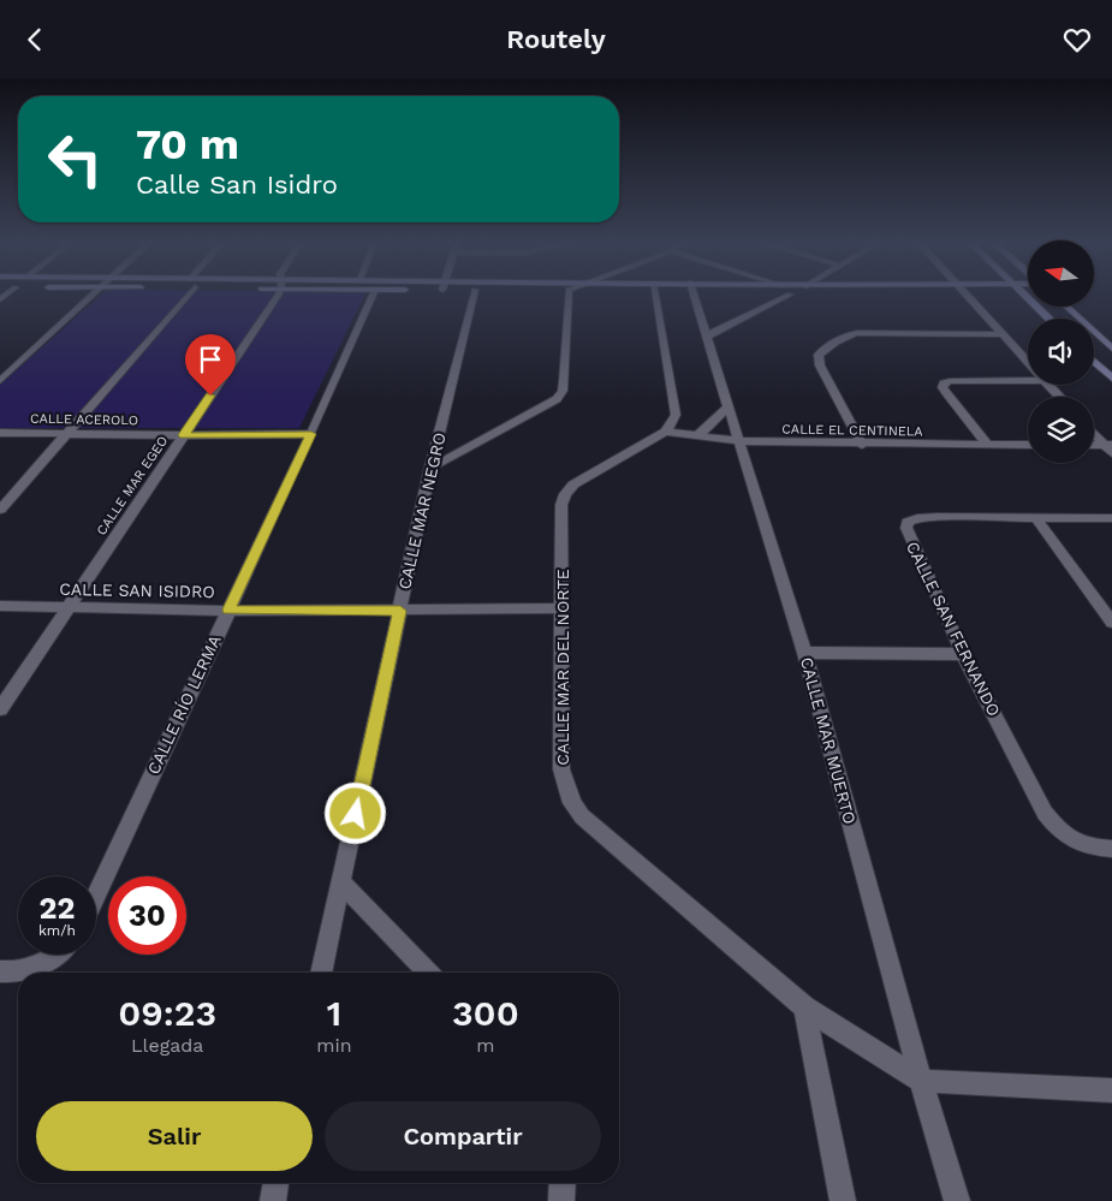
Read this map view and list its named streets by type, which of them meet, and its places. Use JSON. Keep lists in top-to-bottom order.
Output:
{
  "streets": {
    "street": [
      "CALLE ACEROLO",
      "CALLE EL CENTINELA",
      "CALLE MAR EGEO",
      "CALLE MAR NEGRO",
      "CALLE SAN ISIDRO",
      "CALLE SAN FERNANDO",
      "CALLE MAR DEL NORTE",
      "CALLE RÍO LERMA",
      "CALLE MAR MUERTO"
    ]
  },
  "crossings": [
    ["CALLE ACEROLO", "CALLE MAR EGEO"],
    ["CALLE ACEROLO", "CALLE RÍO LERMA"],
    ["CALLE EL CENTINELA", "CALLE MAR DEL NORTE"],
    ["CALLE EL CENTINELA", "CALLE MAR MUERTO"],
    ["CALLE MAR EGEO", "CALLE SAN ISIDRO"],
    ["CALLE MAR NEGRO", "CALLE SAN ISIDRO"],
    ["CALLE SAN ISIDRO", "CALLE MAR DEL NORTE"],
    ["CALLE SAN ISIDRO", "CALLE RÍO LERMA"],
    ["CALLE MAR DEL NORTE", "CALLE MAR MUERTO"]
  ],
  "north": "left",
  "page": {
    "header": "Routely",
    "turn": ["70 m", "Calle San Isidro"],
    "speed": "22 km/h",
    "limit": "30",
    "eta": [
      "09:23",
      "Llegada",
      "1",
      "min",
      "300",
      "m"
    ],
    "buttons": ["Salir", "Compartir"]
  }
}
